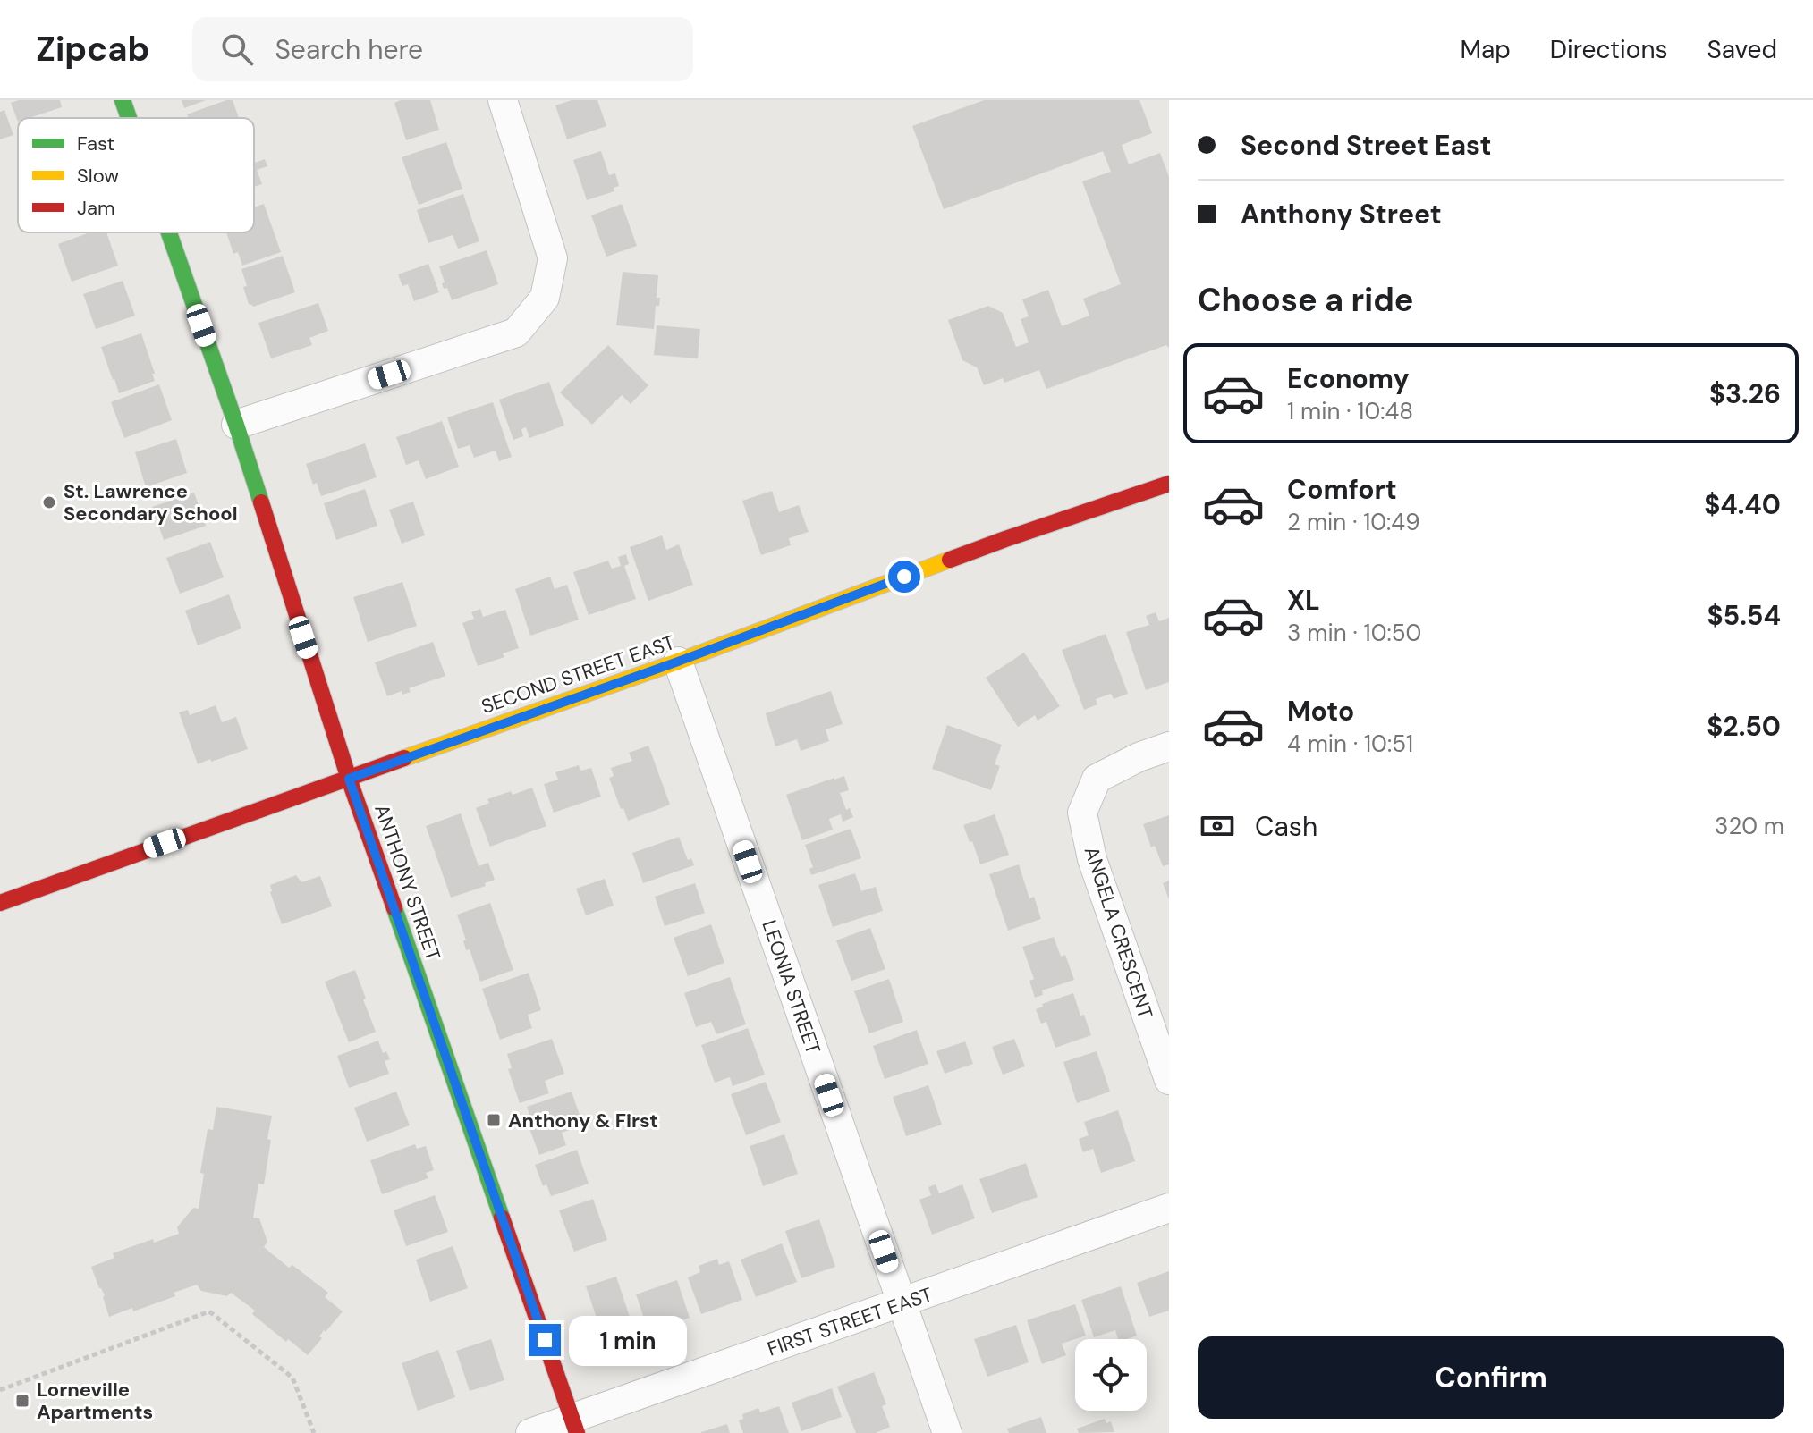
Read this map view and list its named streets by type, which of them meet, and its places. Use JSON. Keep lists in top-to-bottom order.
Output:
{
  "streets": {
    "street": [
      "SECOND STREET EAST",
      "ANTHONY STREET",
      "ANGELA CRESCENT",
      "LEONIA STREET",
      "FIRST STREET EAST"
    ]
  },
  "crossings": [
    ["SECOND STREET EAST", "ANTHONY STREET"],
    ["SECOND STREET EAST", "LEONIA STREET"],
    ["ANTHONY STREET", "FIRST STREET EAST"],
    ["LEONIA STREET", "FIRST STREET EAST"]
  ],
  "places": {
    "other": ["St. Lawrence Secondary School"],
    "transit": ["Anthony & First", "Lorneville Apartments"]
  },
  "legend": ["Fast", "Slow", "Jam"],
  "page": {
    "header": "Zipcab",
    "search": "Search here",
    "nav": ["Map", "Directions", "Saved"],
    "banner": ["Second Street East", "Anthony Street"],
    "heading": "Choose a ride",
    "list": [
      {
        "name": "Economy",
        "note": "1 min · 10:48",
        "value": "$3.26"
      },
      {
        "name": "Comfort",
        "note": "2 min · 10:49",
        "value": "$4.40"
      },
      {
        "name": "XL",
        "note": "3 min · 10:50",
        "value": "$5.54"
      },
      {
        "name": "Moto",
        "note": "4 min · 10:51",
        "value": "$2.50"
      }
    ],
    "pay": ["Cash", "320 m"],
    "bubble": "1 min",
    "buttons": "Confirm"
  }
}
